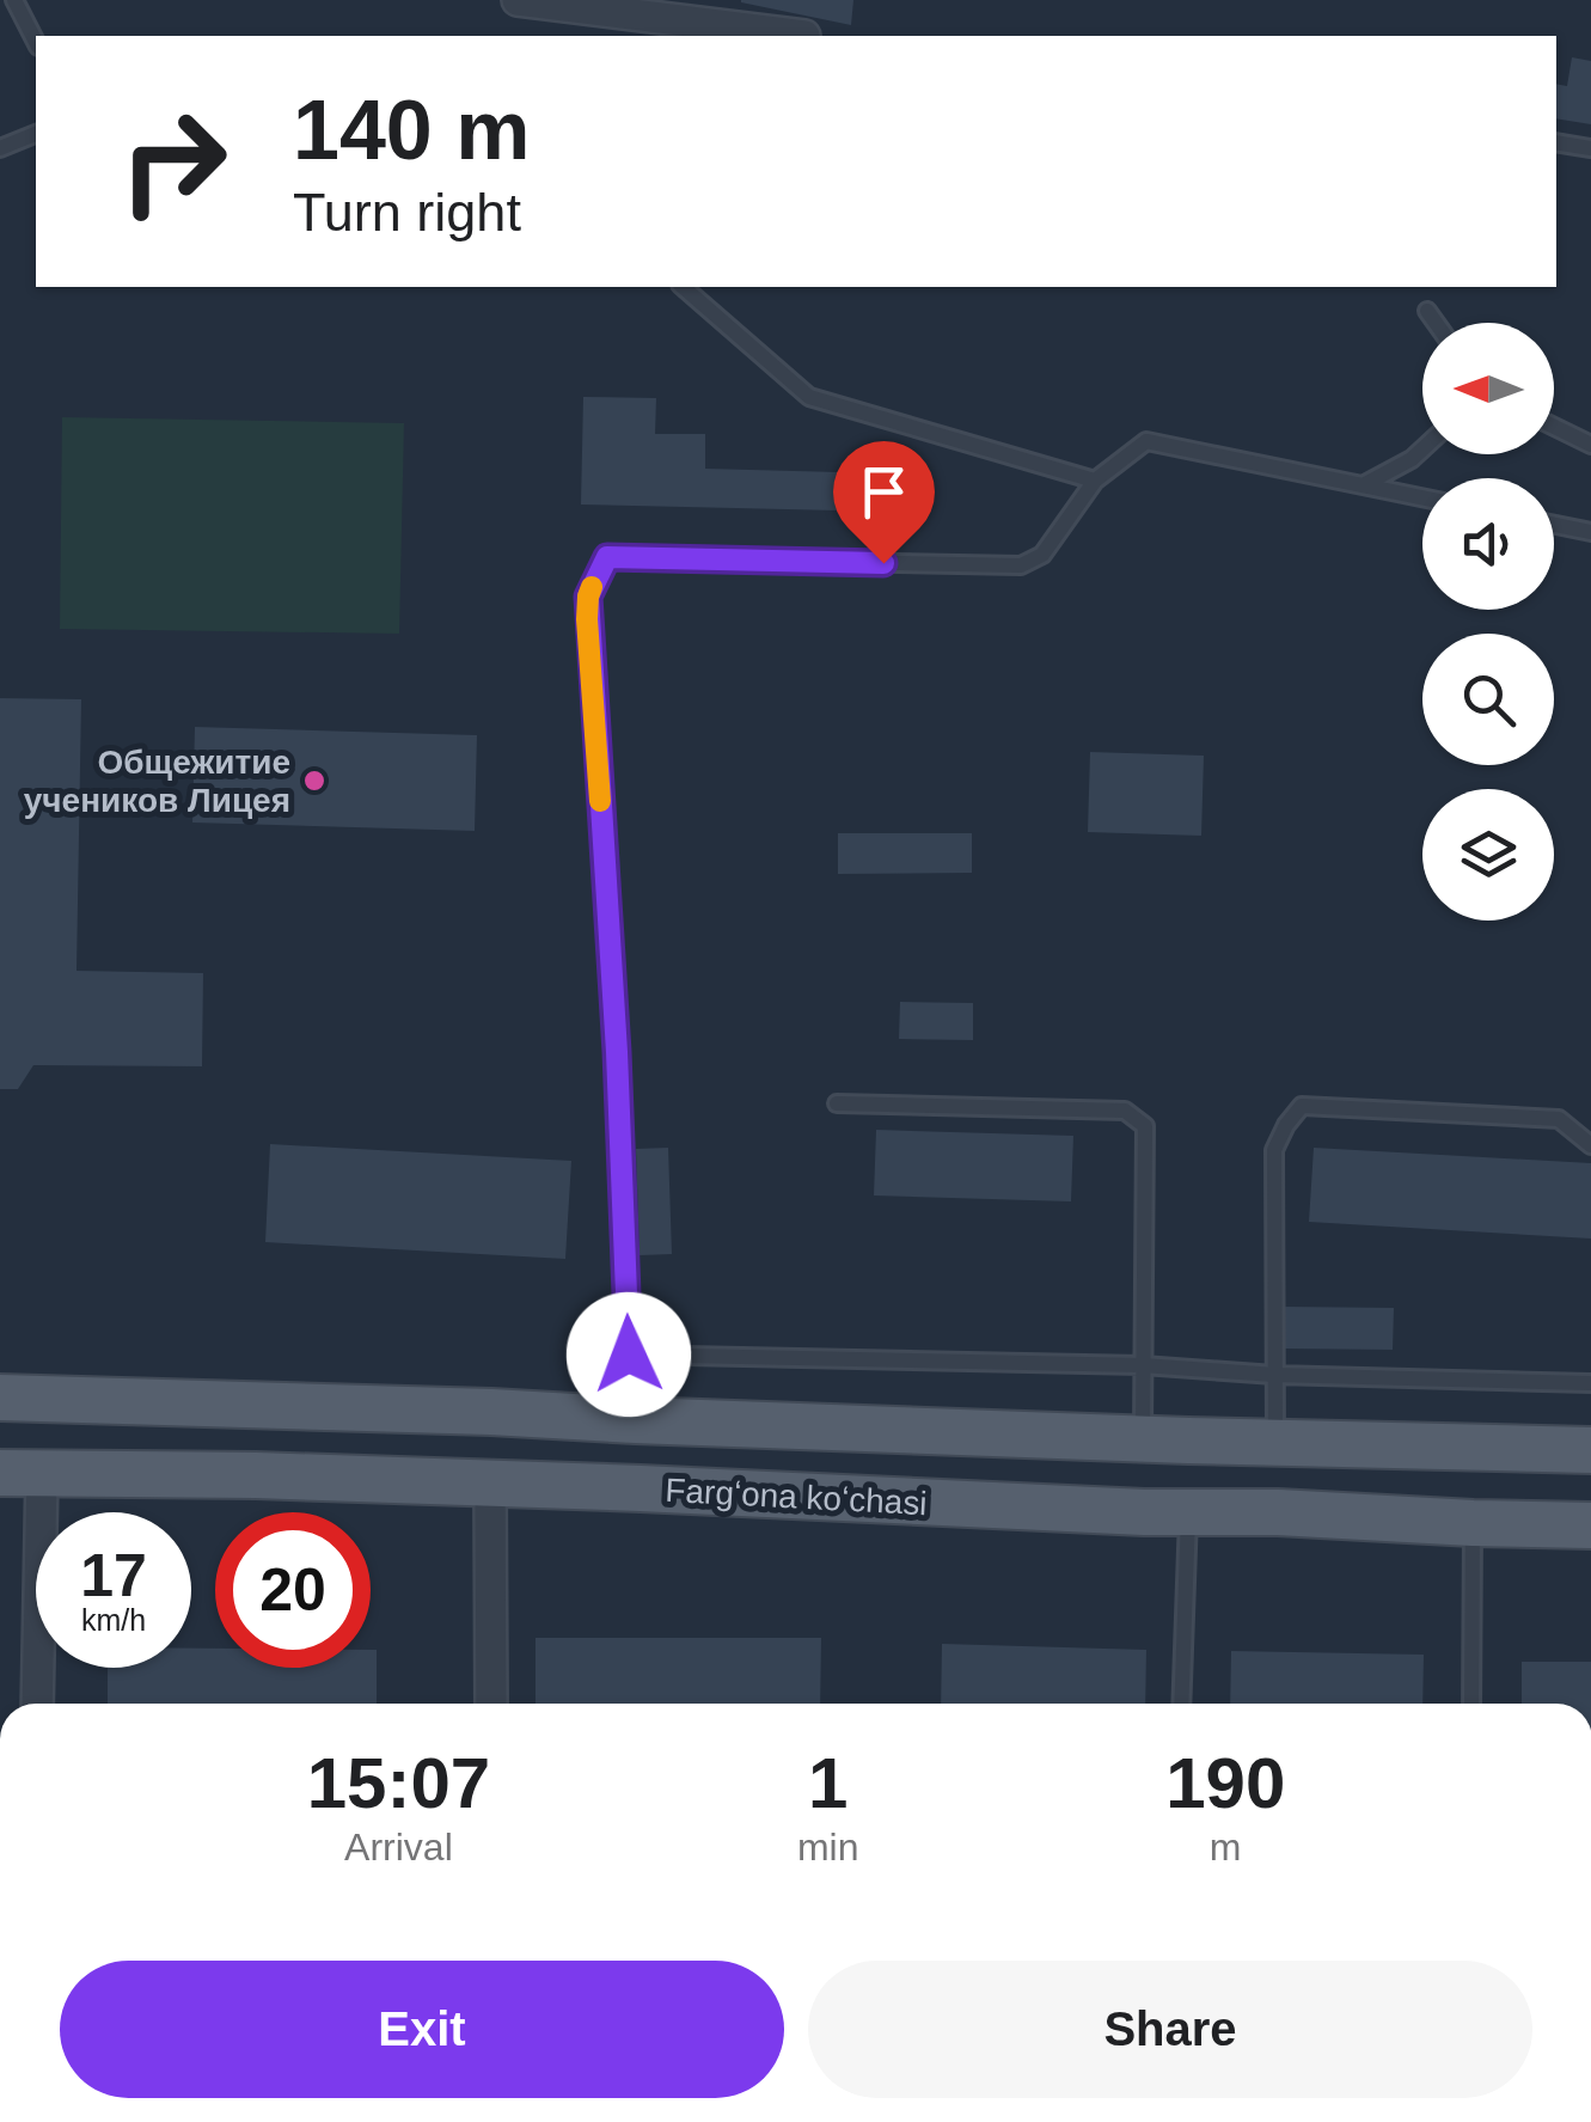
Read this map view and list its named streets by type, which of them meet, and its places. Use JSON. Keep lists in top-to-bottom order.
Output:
{
  "streets": {
    "main road": ["Fargʻona koʻchasi"]
  },
  "places": ["Общежитие учеников Лицея"],
  "north": "left",
  "page": {
    "turn": ["140 m", "Turn right"],
    "speed": "17 km/h",
    "limit": "20",
    "eta": [
      "15:07",
      "Arrival",
      "1",
      "min",
      "190",
      "m"
    ],
    "buttons": ["Exit", "Share"]
  }
}
